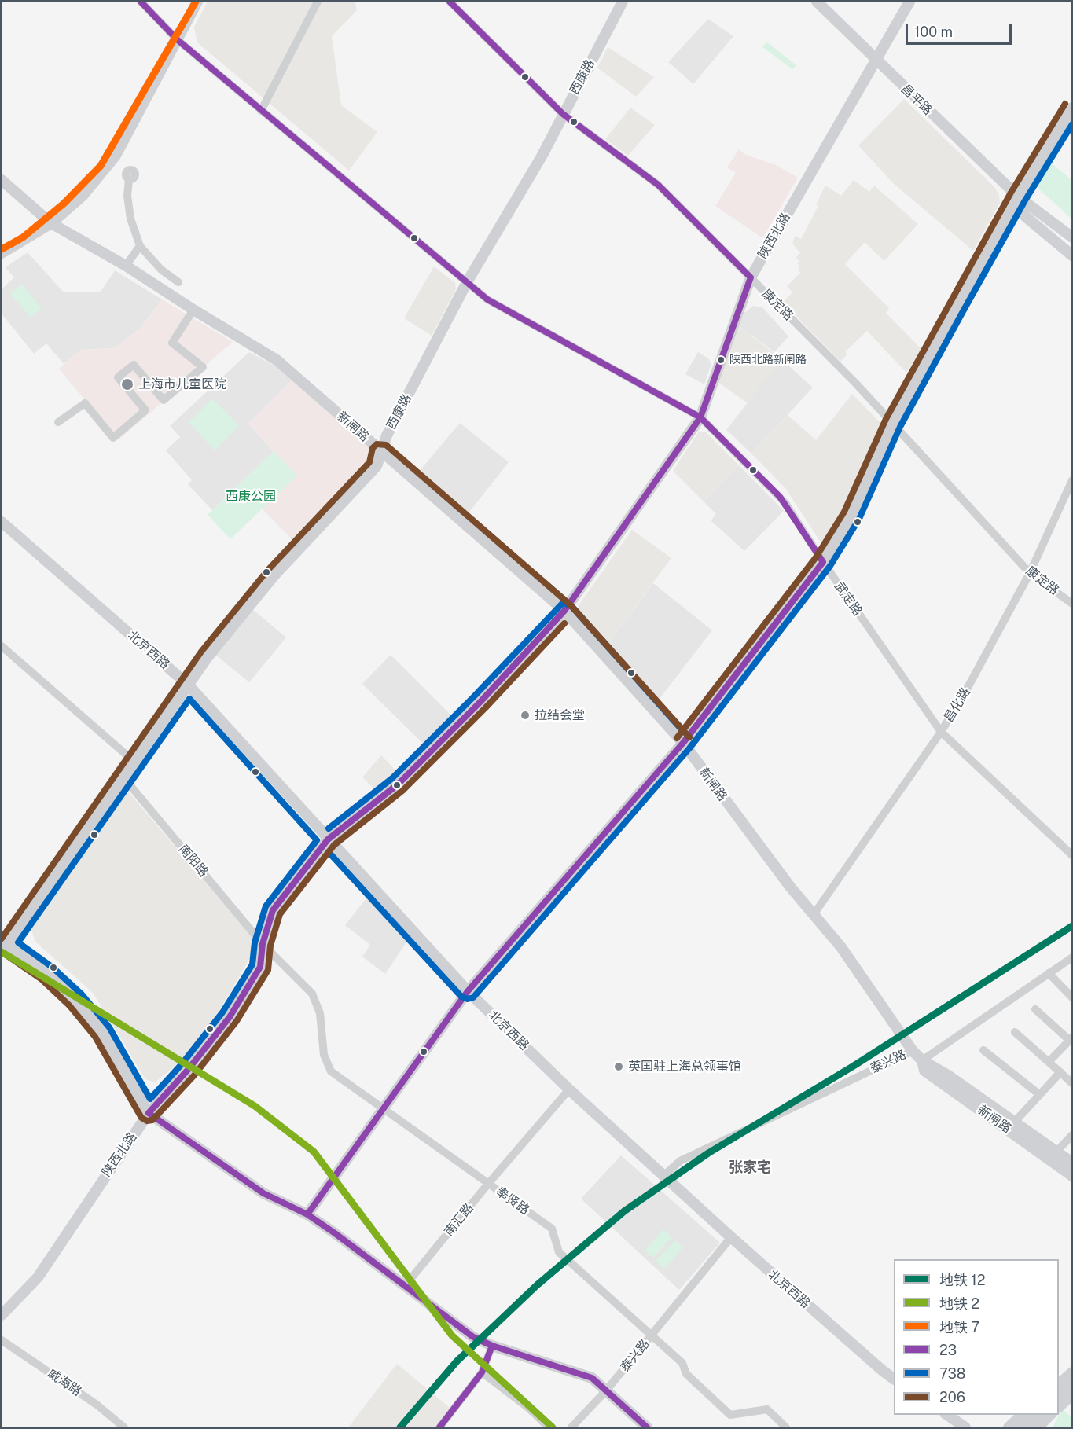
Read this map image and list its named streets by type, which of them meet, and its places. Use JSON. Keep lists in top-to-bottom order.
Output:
{
  "streets": {
    "main road": [
      "西康路",
      "昌平路",
      "陕西北路",
      "新闸路",
      "北京西路"
    ],
    "street": [
      "康定路",
      "武定路",
      "昌化路",
      "南阳路",
      "泰兴路",
      "奉贤路",
      "南汇路",
      "威海路"
    ]
  },
  "crossings": [
    ["西康路", "康定路"],
    ["西康路", "新闸路"],
    ["西康路", "武定路"],
    ["西康路", "北京西路"],
    ["西康路", "南阳路"],
    ["昌平路", "陕西北路"],
    ["陕西北路", "康定路"],
    ["陕西北路", "新闸路"],
    ["陕西北路", "武定路"],
    ["陕西北路", "北京西路"],
    ["陕西北路", "南阳路"],
    ["陕西北路", "奉贤路"],
    ["康定路", "昌化路"],
    ["新闸路", "昌化路"],
    ["新闸路", "泰兴路"],
    ["武定路", "昌化路"],
    ["北京西路", "泰兴路"],
    ["北京西路", "南汇路"],
    ["南阳路", "奉贤路"],
    ["泰兴路", "奉贤路"],
    ["奉贤路", "南汇路"]
  ],
  "districts": ["张家宅"],
  "parks": ["西康公园"],
  "places": [
    "陕西北路新闸路",
    "上海市儿童医院",
    "拉结会堂",
    "英国驻上海总领事馆"
  ],
  "lines": [
    "metro line 7",
    "transit line 23",
    "transit line 206",
    "transit line 738",
    "metro line 12",
    "metro line 2"
  ],
  "legend": [
    "地铁 12",
    "地铁 2",
    "地铁 7",
    "23",
    "738",
    "206"
  ],
  "scale_bar": "100 m"
}
